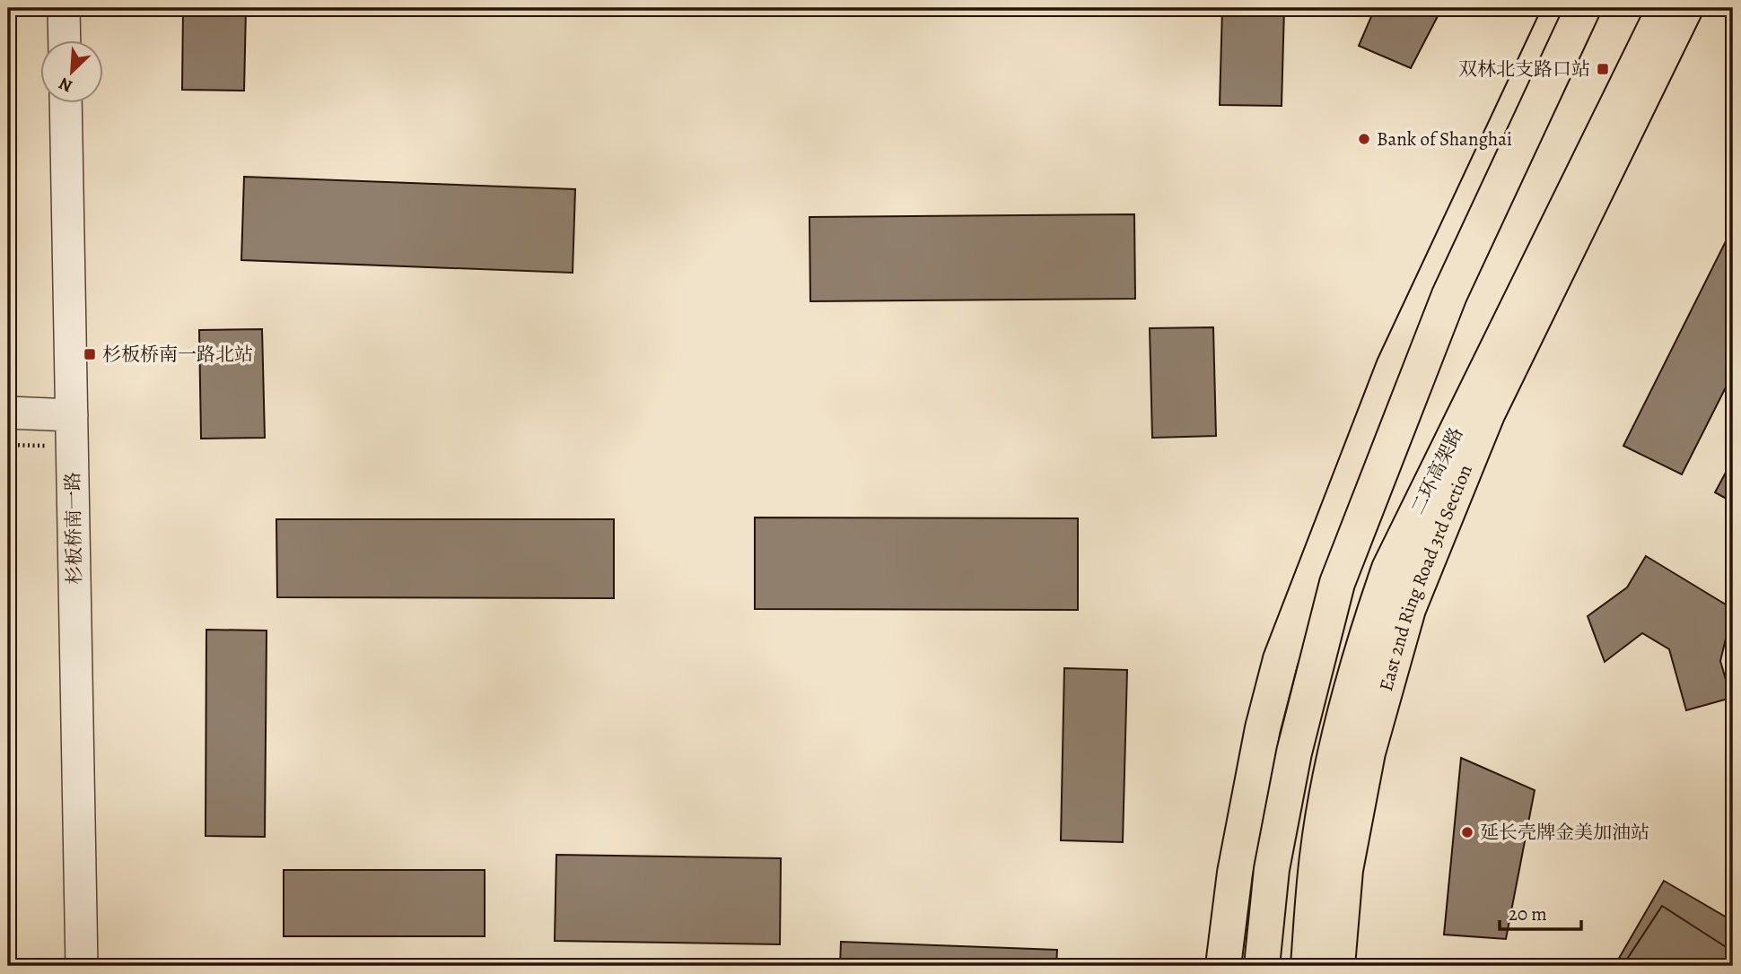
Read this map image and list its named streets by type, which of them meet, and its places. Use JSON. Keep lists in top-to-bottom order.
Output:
{
  "streets": {
    "main road": ["二环高架路", "East 2nd Ring Road 3rd Section"],
    "street": ["杉板桥南一路"]
  },
  "places": {
    "transit": ["双林北支路口站", "杉板桥南一路北站"],
    "other": ["Bank of Shanghai", "延长壳牌金美加油站"]
  },
  "scale_bar": "20 m",
  "north": "bottom left"
}
